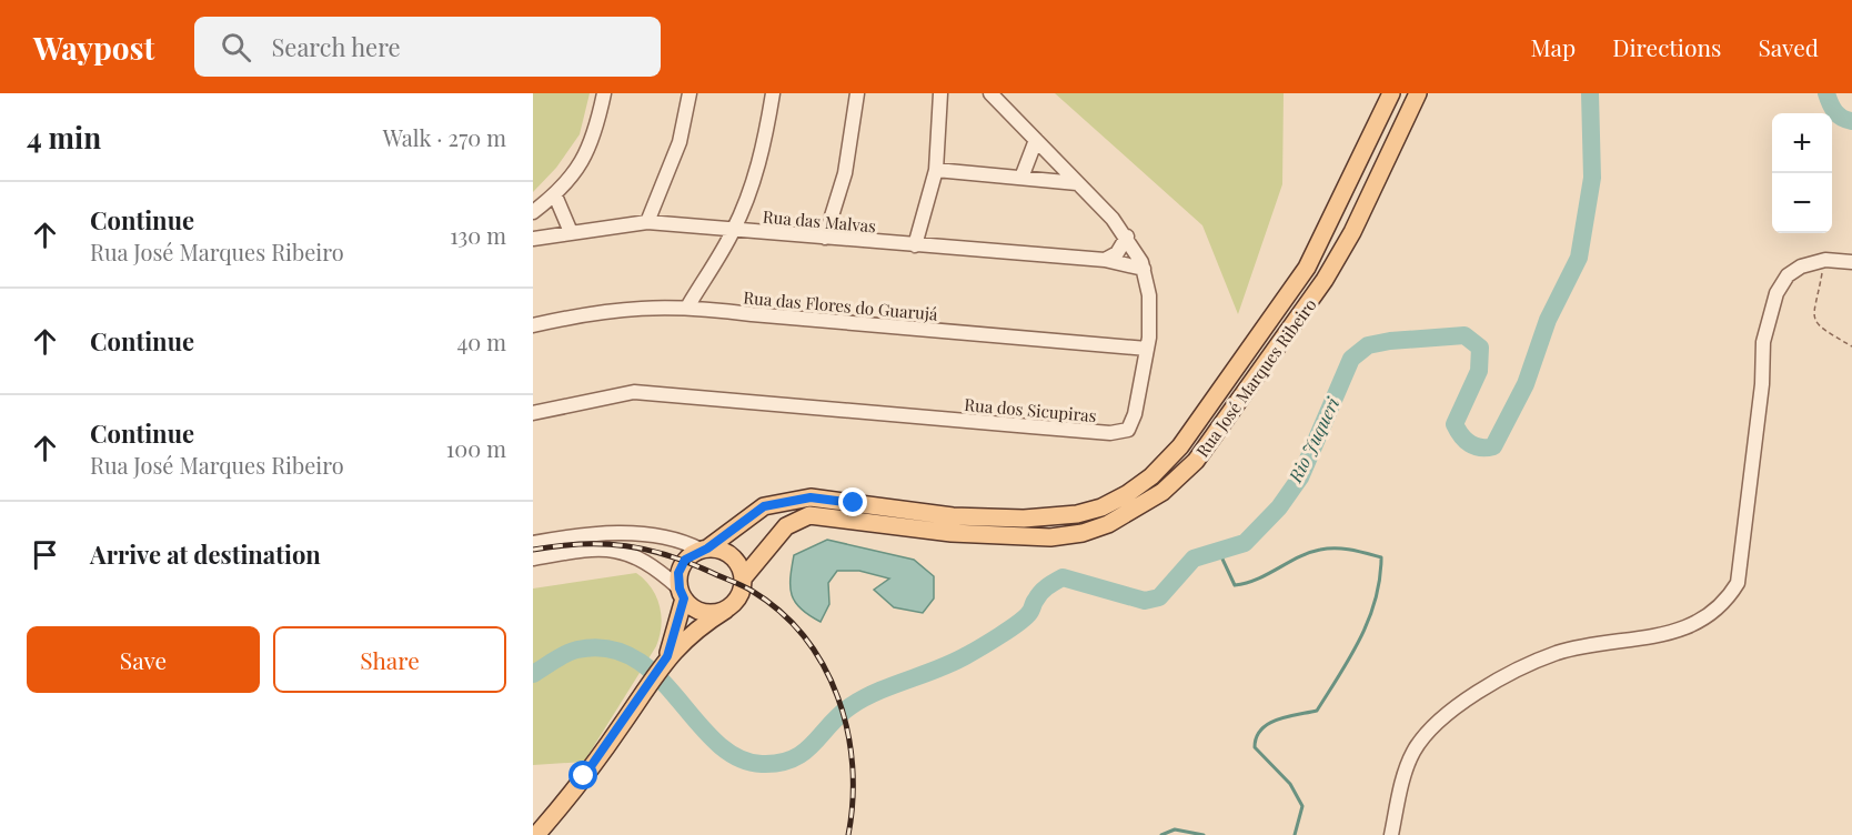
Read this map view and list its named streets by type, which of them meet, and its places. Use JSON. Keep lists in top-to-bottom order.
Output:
{
  "streets": {
    "main road": ["Rua José Marques Ribeiro"],
    "street": ["Rua das Malvas", "Rua das Flores do Guarujá", "Rua dos Sicupiras"]
  },
  "crossings": [
    ["Rua das Malvas", "Rua dos Sicupiras"],
    ["Rua das Flores do Guarujá", "Rua dos Sicupiras"]
  ],
  "water": ["Rio Juqueri"],
  "page": {
    "header": "Waypost",
    "search": "Search here",
    "nav": ["Map", "Directions", "Saved"],
    "heading": ["4 min", "Walk · 270 m"],
    "map_buttons": ["+", "−"],
    "list": [
      ["Continue", "Rua José Marques Ribeiro", "130 m"],
      ["Continue", "40 m"],
      ["Continue", "Rua José Marques Ribeiro", "100 m"],
      "Arrive at destination"
    ],
    "buttons": ["Save", "Share"]
  }
}
